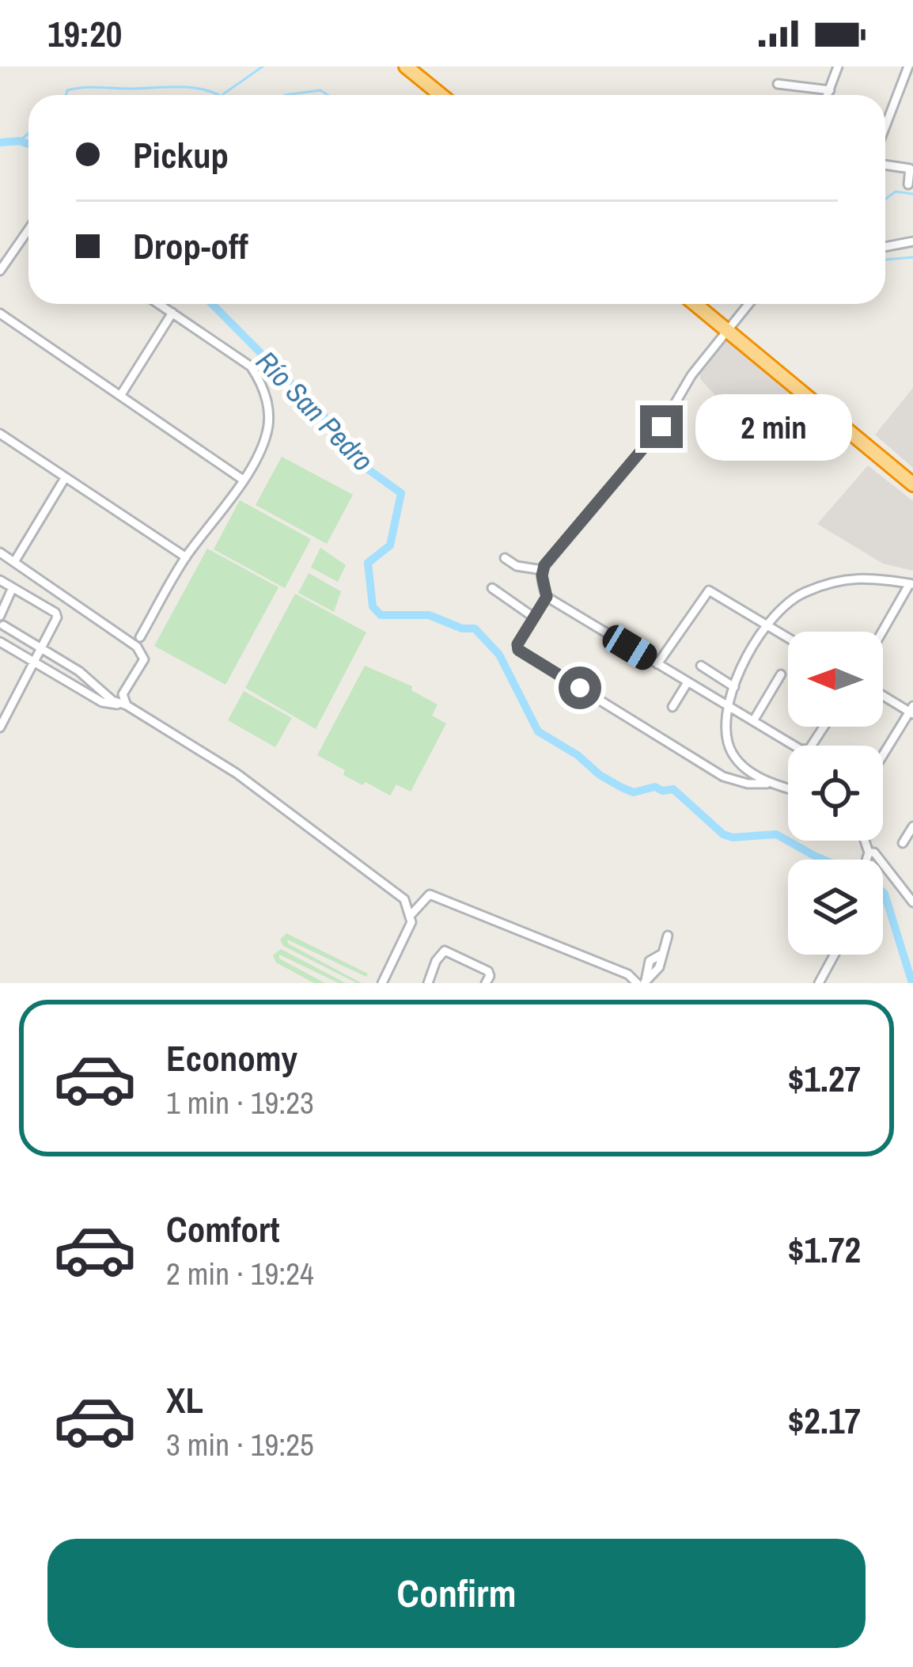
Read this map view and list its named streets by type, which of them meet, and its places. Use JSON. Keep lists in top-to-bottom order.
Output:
{
  "water": ["Río San Pedro"],
  "north": "left",
  "page": {
    "status": "19:20",
    "banner": ["Pickup", "Drop-off"],
    "bubble": "2 min",
    "list": [
      {
        "name": "Economy",
        "note": "1 min · 19:23",
        "value": "$1.27"
      },
      {
        "name": "Comfort",
        "note": "2 min · 19:24",
        "value": "$1.72"
      },
      {
        "name": "XL",
        "note": "3 min · 19:25",
        "value": "$2.17"
      }
    ],
    "buttons": "Confirm"
  }
}
